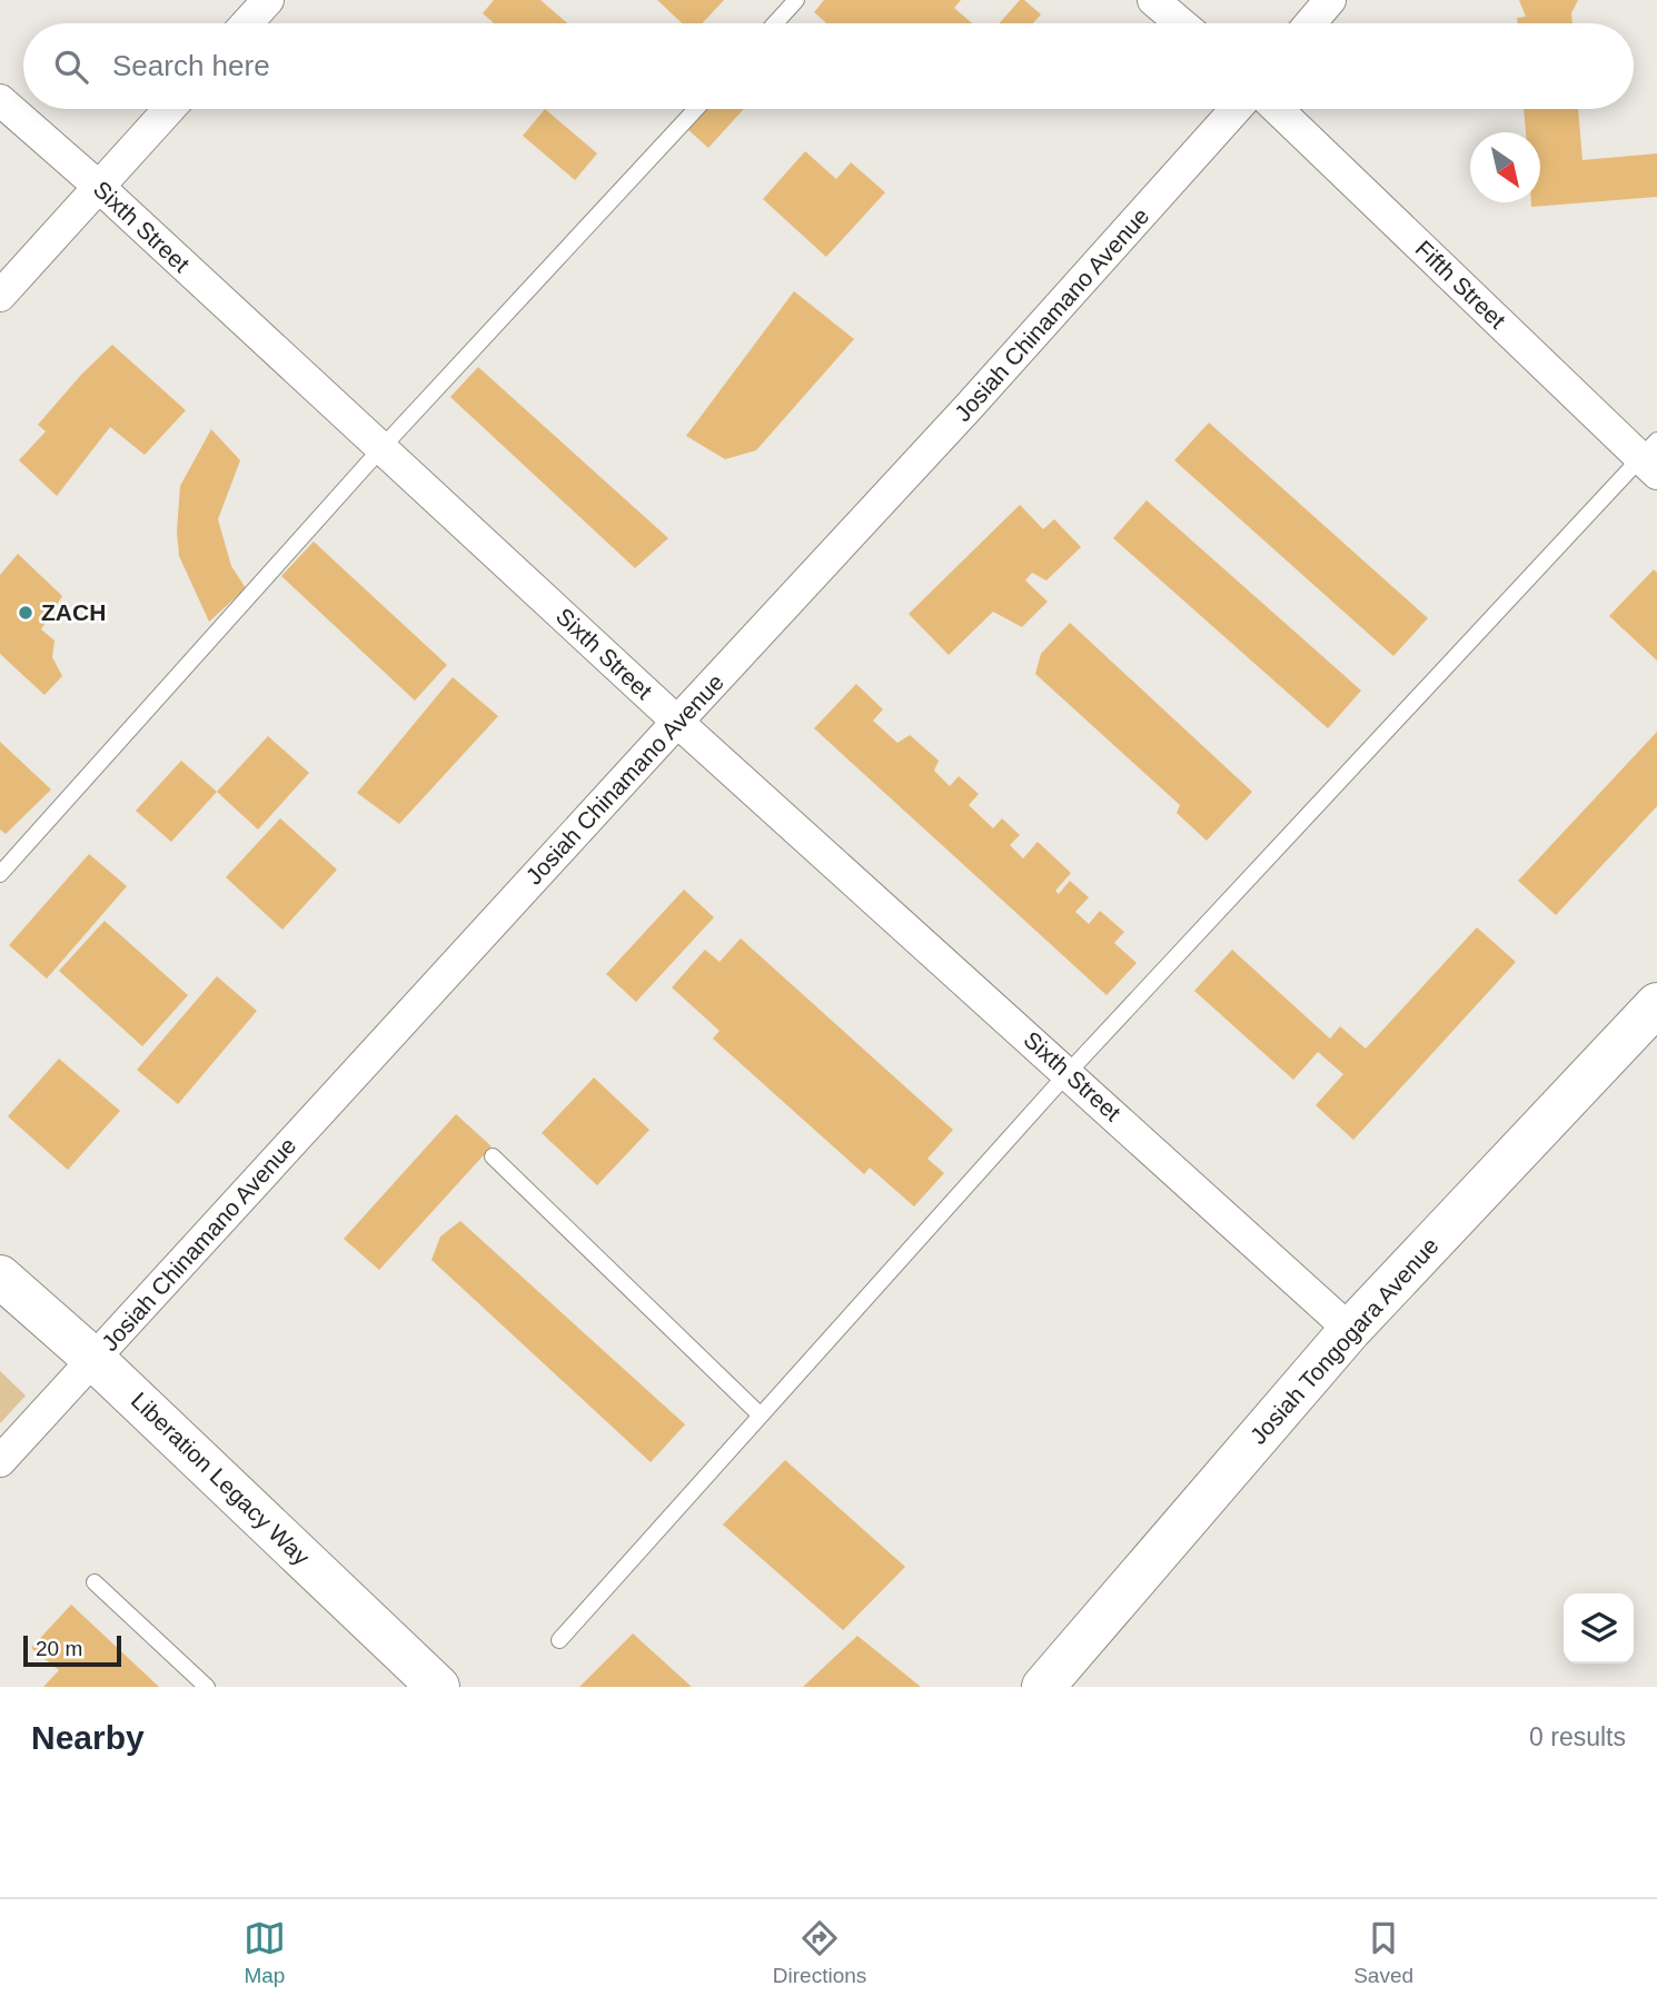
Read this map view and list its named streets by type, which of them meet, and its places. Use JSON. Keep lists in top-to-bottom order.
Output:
{
  "streets": {
    "main road": ["Josiah Tongogara Avenue", "Liberation Legacy Way"],
    "street": ["Sixth Street", "Fifth Street", "Josiah Chinamano Avenue"]
  },
  "crossings": [
    ["Sixth Street", "Josiah Chinamano Avenue"],
    ["Sixth Street", "Josiah Tongogara Avenue"],
    ["Josiah Chinamano Avenue", "Liberation Legacy Way"]
  ],
  "places": ["ZACH"],
  "scale_bar": "20 m",
  "north": "bottom right",
  "page": {
    "search": "Search here",
    "scale": "20 m",
    "heading": ["Nearby", "0 results"],
    "nav": ["Map", "Directions", "Saved"]
  }
}
